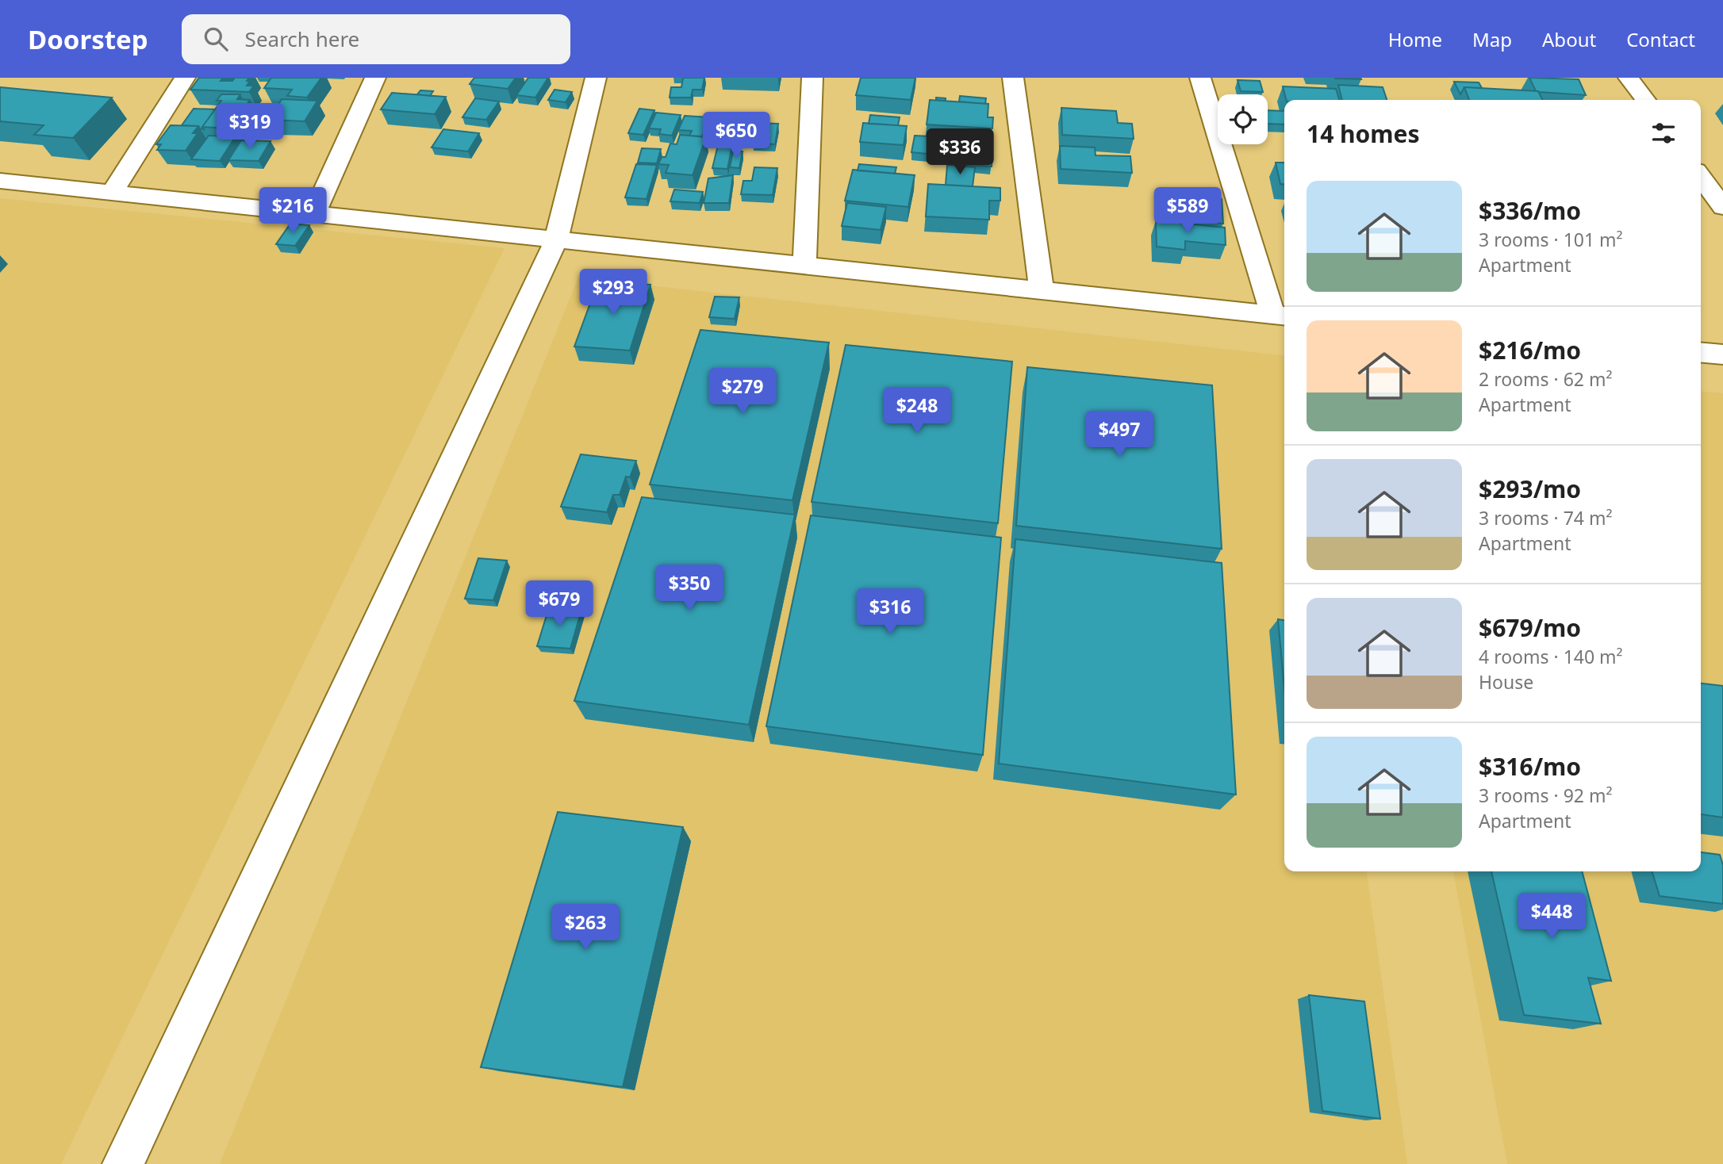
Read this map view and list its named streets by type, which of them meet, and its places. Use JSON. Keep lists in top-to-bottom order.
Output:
{
  "page": {
    "header": "Doorstep",
    "search": "Search here",
    "nav": [
      "Home",
      "Map",
      "About",
      "Contact"
    ],
    "heading": "14 homes",
    "price": [
      "$319",
      "$650",
      "$336",
      "$216",
      "$589",
      "$293",
      "$279",
      "$248",
      "$497",
      "$350",
      "$679",
      "$316",
      "$448",
      "$263"
    ],
    "list": [
      {
        "name": "$336/mo",
        "note": "3 rooms · 101 m² · Apartment"
      },
      {
        "name": "$216/mo",
        "note": "2 rooms · 62 m² · Apartment"
      },
      {
        "name": "$293/mo",
        "note": "3 rooms · 74 m² · Apartment"
      },
      {
        "name": "$679/mo",
        "note": "4 rooms · 140 m² · House"
      },
      {
        "name": "$316/mo",
        "note": "3 rooms · 92 m² · Apartment"
      }
    ]
  }
}
